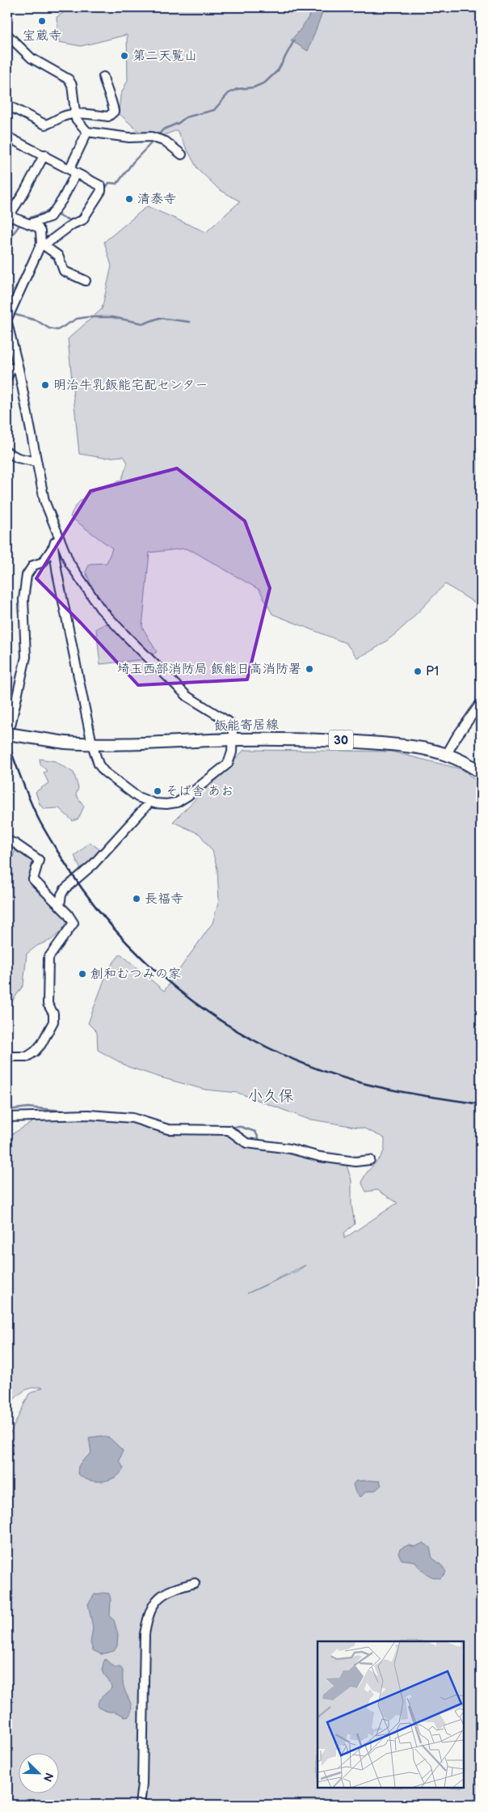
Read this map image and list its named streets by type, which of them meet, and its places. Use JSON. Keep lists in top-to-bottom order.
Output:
{
  "streets": {
    "main road": ["飯能寄居線", "30"]
  },
  "districts": ["小久保"],
  "places": [
    "宝蔵寺",
    "第二天覧山",
    "清泰寺",
    "明治牛乳飯能宅配センター",
    "埼玉西部消防局 飯能日高消防署",
    "P1",
    "そば舎 あお",
    "長福寺",
    "創和むつみの家"
  ],
  "north": "bottom right"
}
